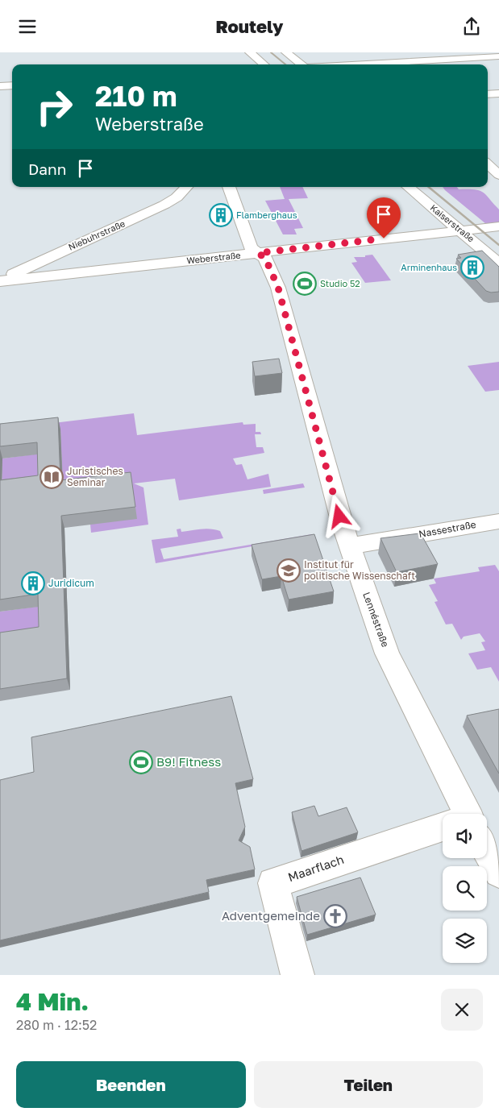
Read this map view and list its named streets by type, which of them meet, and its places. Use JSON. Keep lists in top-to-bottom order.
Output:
{
  "streets": {
    "street": [
      "Kaiserstraße",
      "Niebuhrstraße",
      "Weberstraße",
      "Nassestraße",
      "Lennéstraße",
      "Maarflach"
    ]
  },
  "crossings": [
    ["Kaiserstraße", "Weberstraße"],
    ["Niebuhrstraße", "Weberstraße"],
    ["Weberstraße", "Lennéstraße"],
    ["Nassestraße", "Lennéstraße"]
  ],
  "places": {
    "building": ["Flamberghaus", "Arminenhaus", "Juridicum"],
    "sports": ["Studio 52", "B9! Fitness"],
    "library": ["Juristisches Seminar"],
    "school or university": ["Institut für politische Wissenschaft"],
    "church": ["Adventgemeinde"]
  },
  "page": {
    "header": "Routely",
    "turn": ["210 m", "Weberstraße"],
    "then": "Dann",
    "heading": ["4 Min.", "280 m · 12:52"],
    "buttons": ["Beenden", "Teilen"]
  }
}
